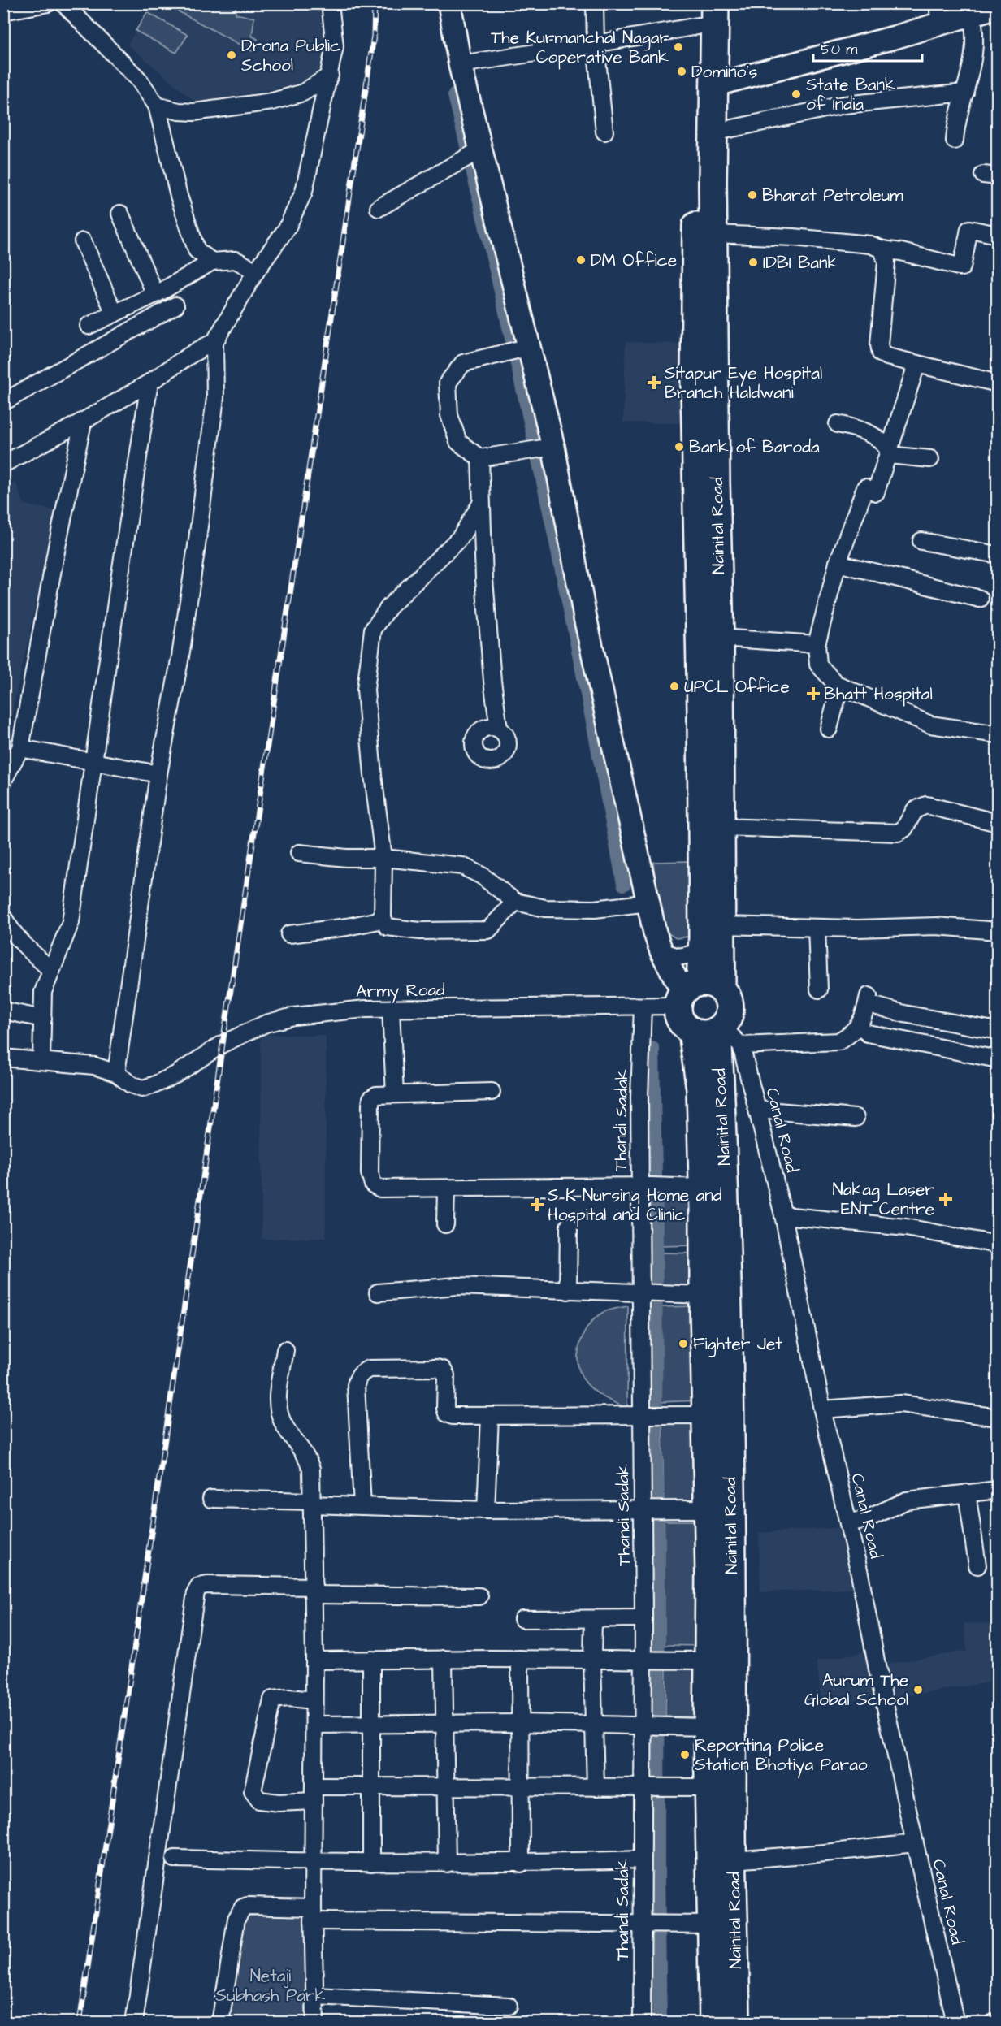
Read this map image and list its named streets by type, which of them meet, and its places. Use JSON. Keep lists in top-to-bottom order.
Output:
{
  "streets": {
    "highway": ["Nainital Road"],
    "street": ["Army Road", "Thandi Sadak", "Canal Road"]
  },
  "crossings": [
    ["Nainital Road", "Army Road"],
    ["Army Road", "Thandi Sadak"]
  ],
  "parks": ["Netaji Subhash Park"],
  "places": {
    "other": [
      "The Kurmanchal Nagar Coperative Bank",
      "Drona Public School",
      "Domino's",
      "State Bank of India",
      "Bharat Petroleum",
      "DM Office",
      "IDBI Bank",
      "Bank of Baroda",
      "UPCL Office",
      "Fighter Jet",
      "Aurum The Global School",
      "Reporting Police Station Bhotiya Parao"
    ],
    "health": [
      "Sitapur Eye Hospital Branch Haldwani",
      "Bhatt Hospital",
      "Nakag Laser ENT Centre",
      "S K Nursing Home and Hospital and Clinic"
    ]
  },
  "scale_bar": "50 m"
}
